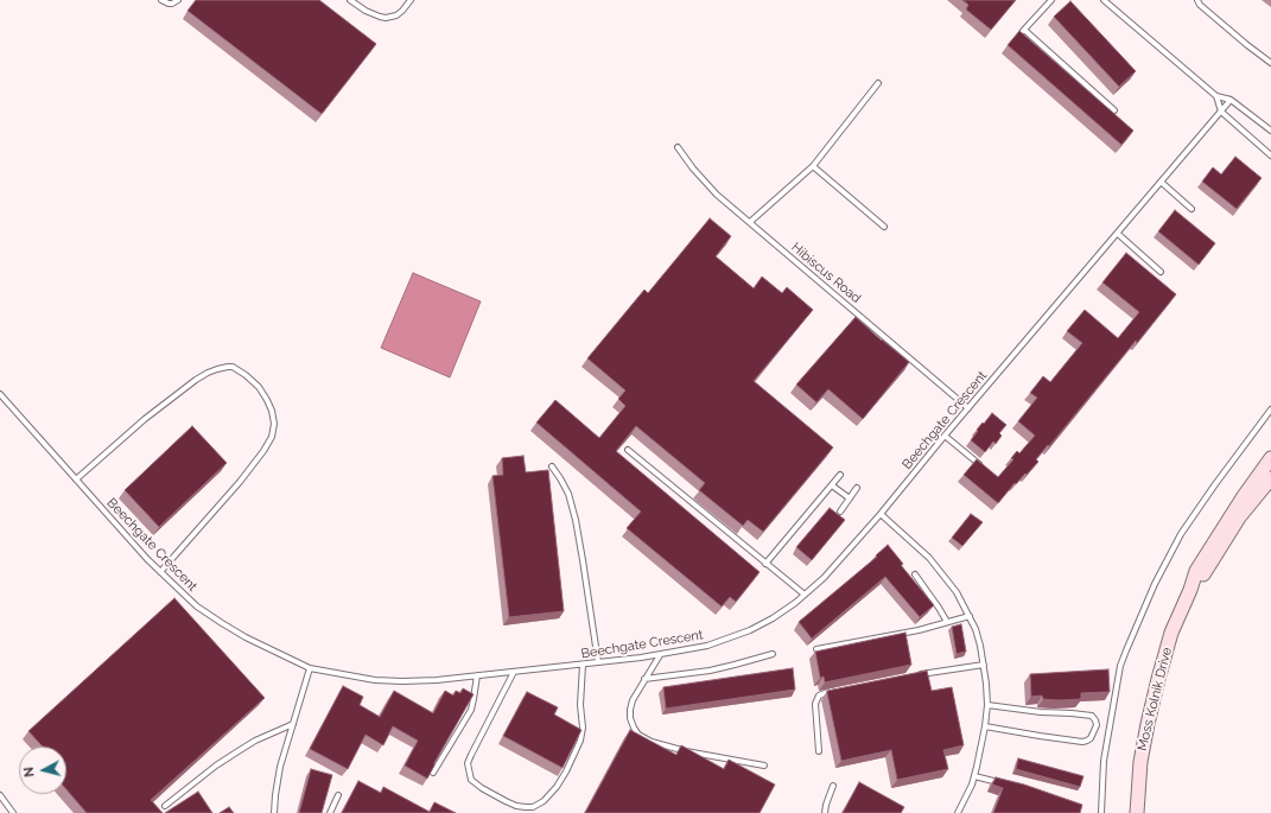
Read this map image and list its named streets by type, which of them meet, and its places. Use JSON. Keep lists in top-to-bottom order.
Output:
{
  "streets": {
    "main road": ["Moss Kolnik Drive"],
    "lane": ["Hibiscus Road", "Beechgate Crescent"]
  },
  "crossings": [
    ["Hibiscus Road", "Beechgate Crescent"]
  ],
  "north": "left"
}
